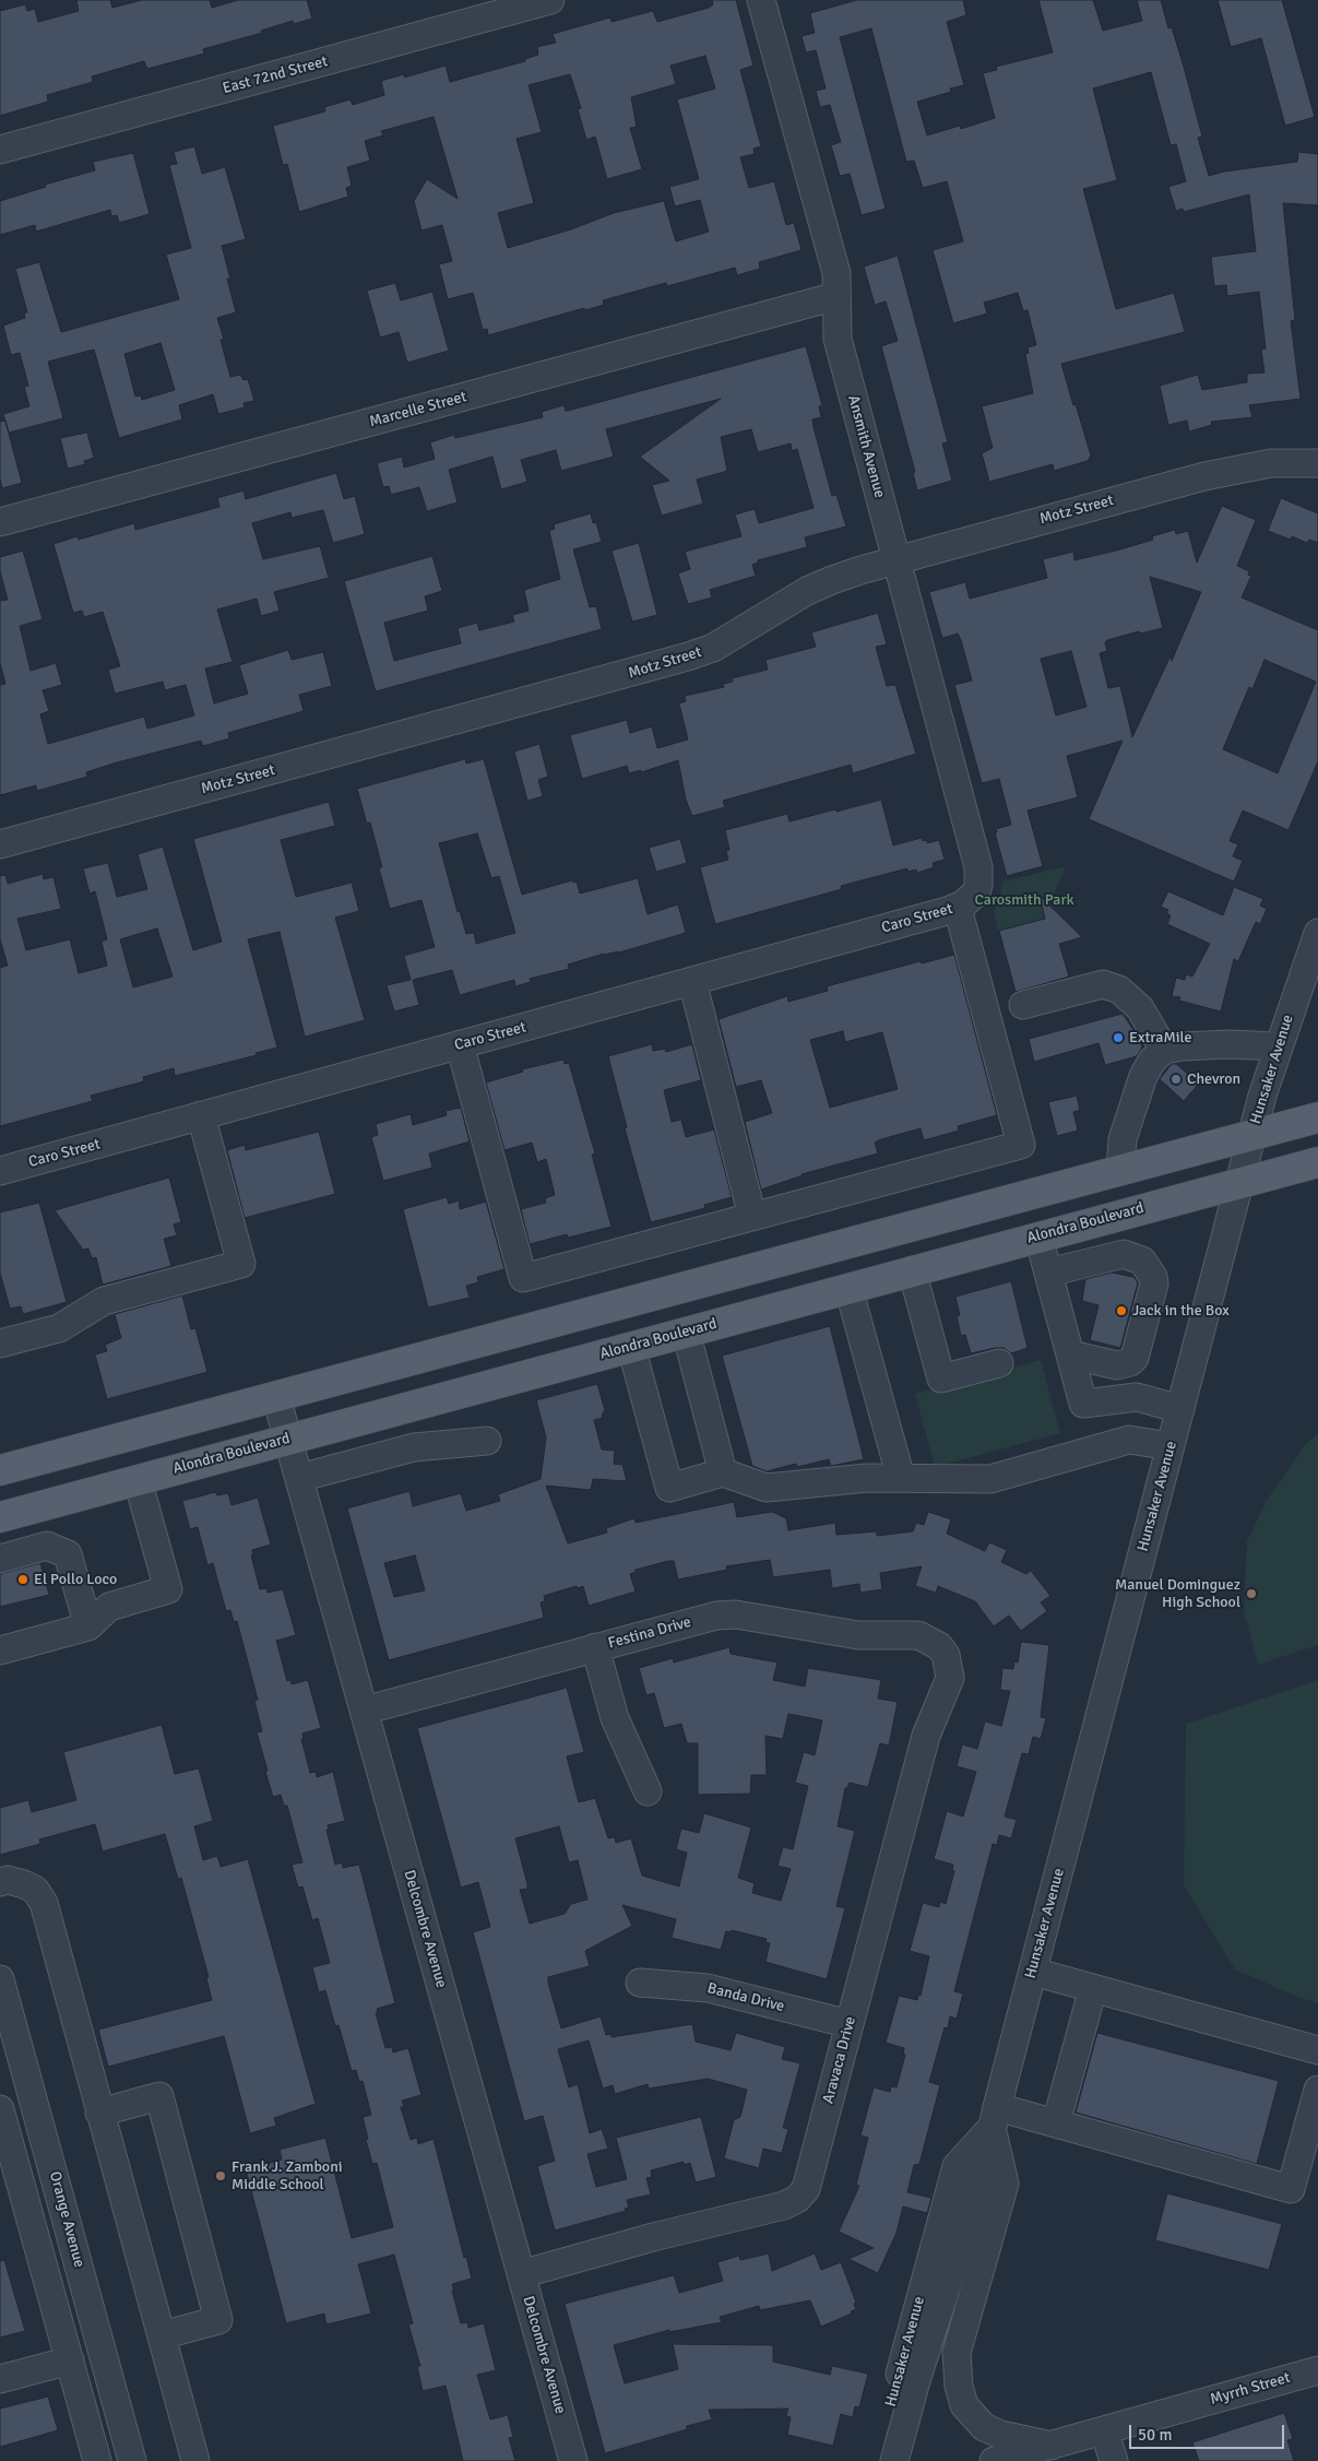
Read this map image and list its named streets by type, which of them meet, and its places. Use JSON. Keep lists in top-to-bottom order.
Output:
{
  "streets": {
    "main road": ["Alondra Boulevard"],
    "street": [
      "East 72nd Street",
      "Marcelle Street",
      "Ansmith Avenue",
      "Motz Street",
      "Caro Street",
      "Hunsaker Avenue",
      "Festina Drive",
      "Delcombre Avenue",
      "Banda Drive",
      "Aravaca Drive",
      "Orange Avenue",
      "Myrrh Street"
    ]
  },
  "crossings": [
    ["Marcelle Street", "Ansmith Avenue"],
    ["Ansmith Avenue", "Motz Street"],
    ["Ansmith Avenue", "Caro Street"],
    ["Hunsaker Avenue", "Alondra Boulevard"],
    ["Hunsaker Avenue", "Myrrh Street"],
    ["Alondra Boulevard", "Delcombre Avenue"],
    ["Festina Drive", "Delcombre Avenue"],
    ["Festina Drive", "Aravaca Drive"],
    ["Delcombre Avenue", "Aravaca Drive"],
    ["Banda Drive", "Aravaca Drive"]
  ],
  "parks": ["Carosmith Park"],
  "places": [
    "ExtraMile",
    "Chevron",
    "Jack in the Box",
    "El Pollo Loco",
    "Manuel Dominguez High School",
    "Frank J. Zamboni Middle School"
  ],
  "scale_bar": "50 m"
}
